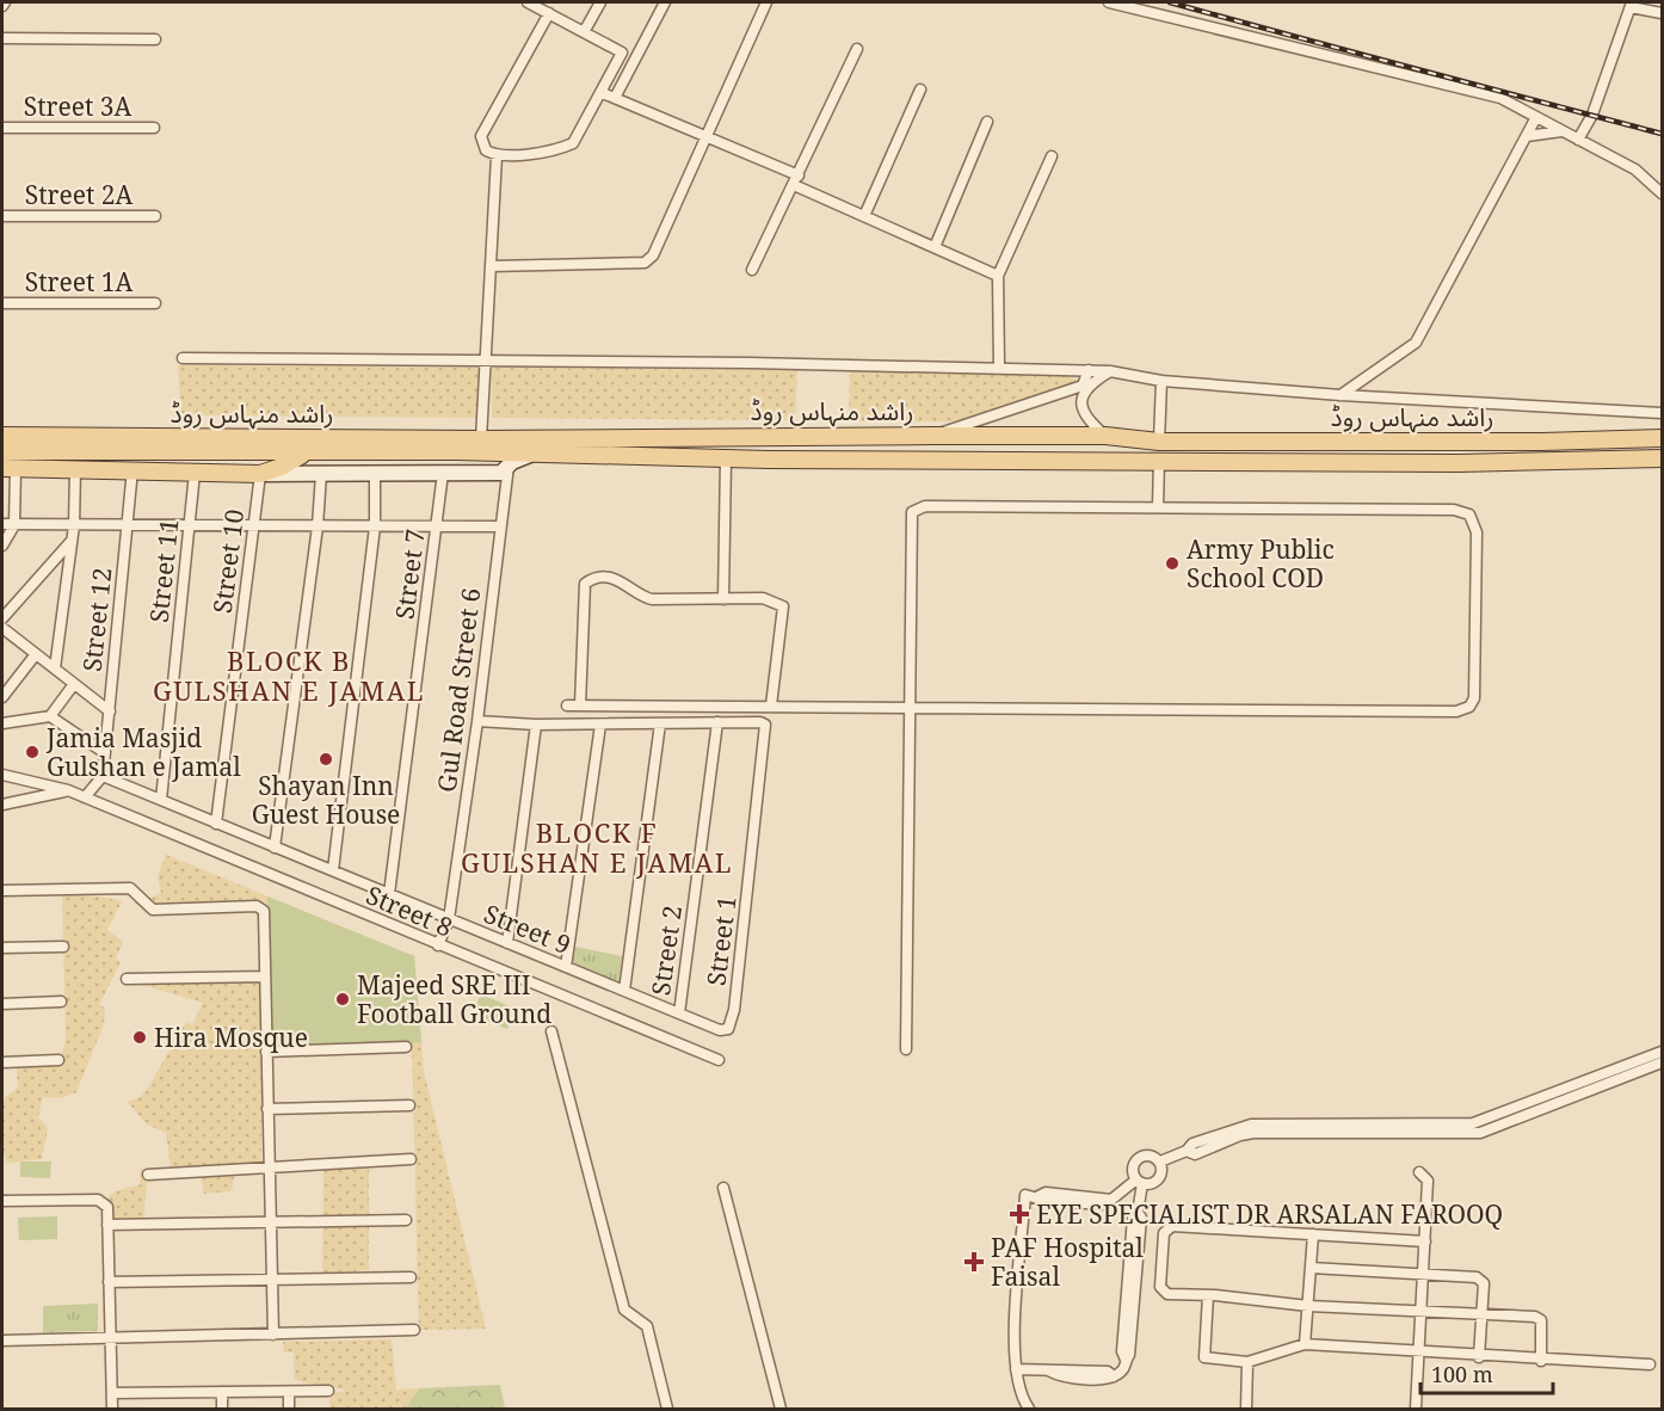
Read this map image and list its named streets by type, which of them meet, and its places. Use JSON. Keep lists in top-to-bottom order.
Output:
{
  "streets": {
    "main road": ["راشد منہاس روڈ"],
    "street": [
      "Street 3A",
      "Street 2A",
      "Street 1A",
      "Street 10",
      "Street 11",
      "Street 7",
      "Street 12",
      "Gul Road Street 6",
      "Street 8",
      "Street 9",
      "Street 1",
      "Street 2"
    ]
  },
  "crossings": [
    ["Street 10", "Street 9"],
    ["Street 11", "Street 9"],
    ["Street 7", "Street 9"],
    ["Street 12", "Street 9"],
    ["Gul Road Street 6", "Street 8"],
    ["Gul Road Street 6", "Street 9"],
    ["Street 9", "Street 1"],
    ["Street 9", "Street 2"],
    ["Street 1", "Street 2"]
  ],
  "districts": ["BLOCK B GULSHAN E JAMAL", "BLOCK F GULSHAN E JAMAL"],
  "places": {
    "other": [
      "Army Public School COD",
      "Jamia Masjid Gulshan e Jamal",
      "Shayan Inn Guest House",
      "Majeed SRE III Football Ground",
      "Hira Mosque"
    ],
    "health": ["EYE SPECIALIST DR ARSALAN FAROOQ", "PAF Hospital Faisal"]
  },
  "scale_bar": "100 m"
}
